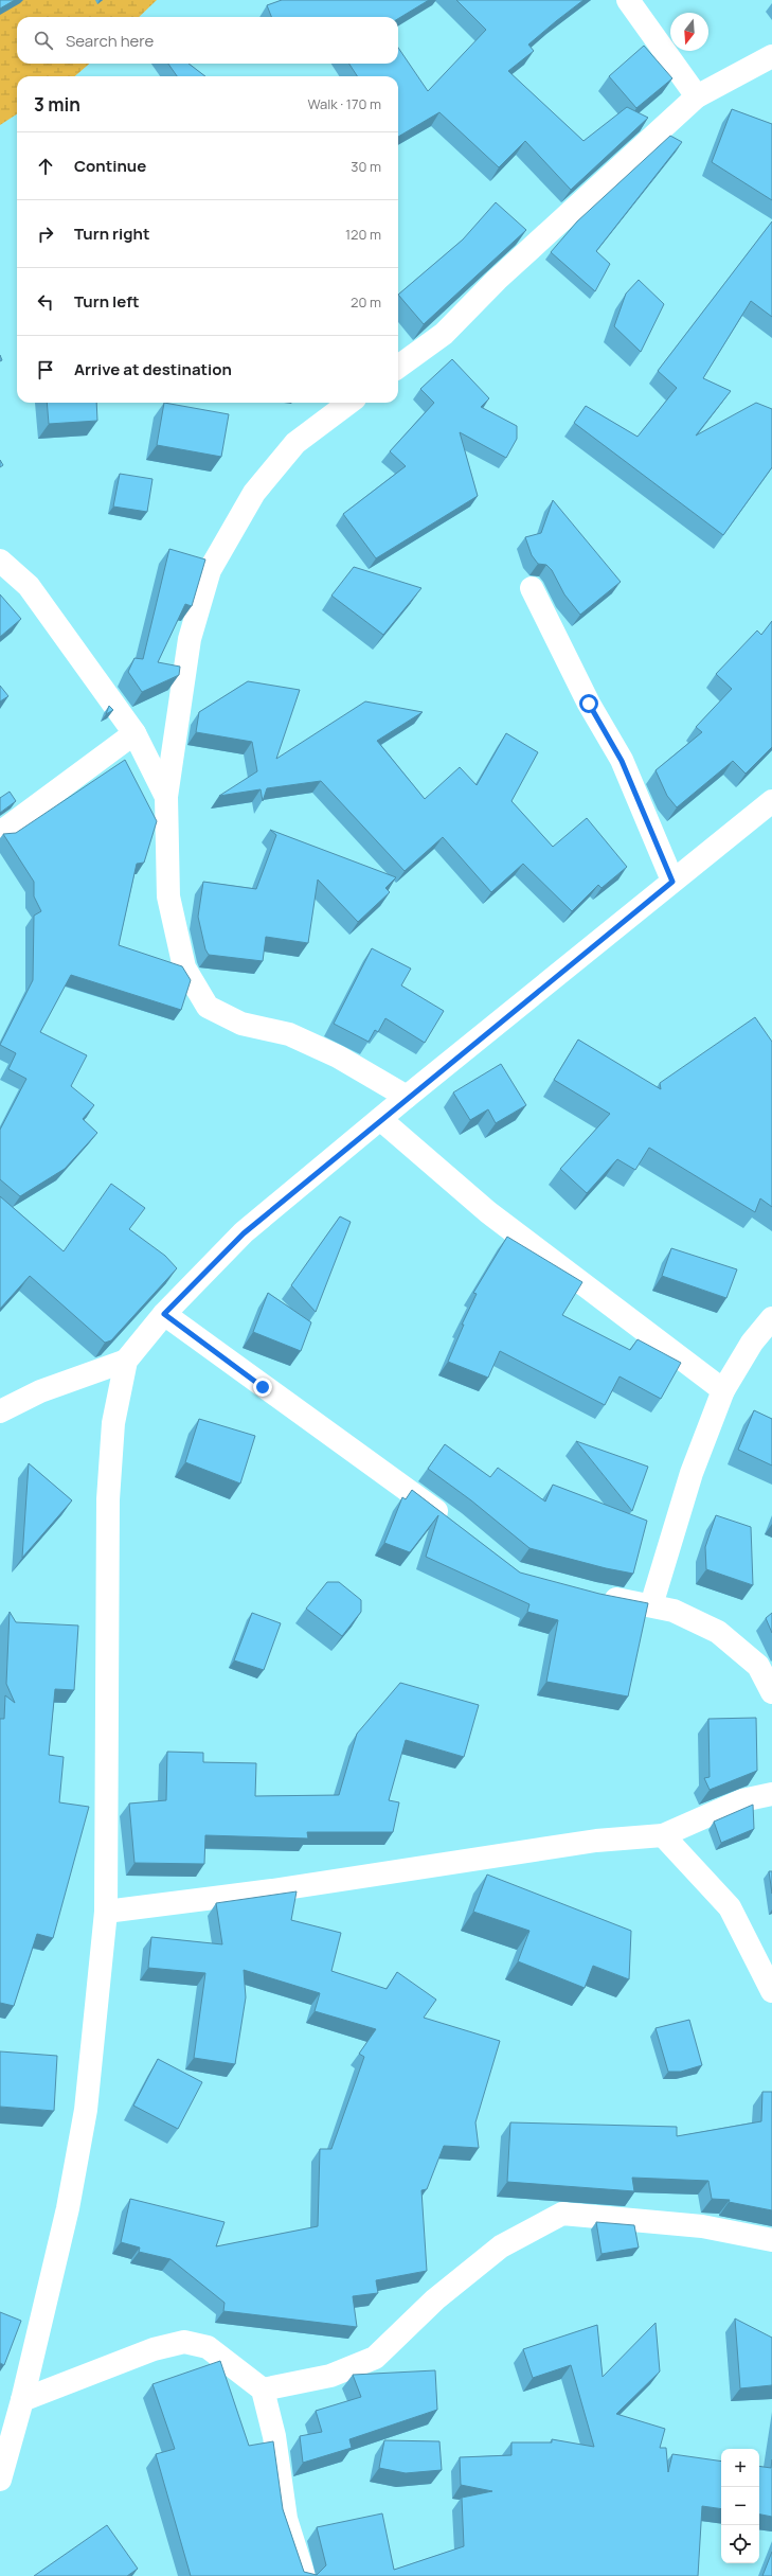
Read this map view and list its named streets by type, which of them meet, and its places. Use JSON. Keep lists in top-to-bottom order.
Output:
{
  "north": "bottom",
  "page": {
    "search": "Search here",
    "heading": ["3 min", "Walk · 170 m"],
    "list": [
      ["Continue", "30 m"],
      ["Turn right", "120 m"],
      ["Turn left", "20 m"],
      "Arrive at destination"
    ],
    "map_buttons": ["+", "−"]
  }
}
